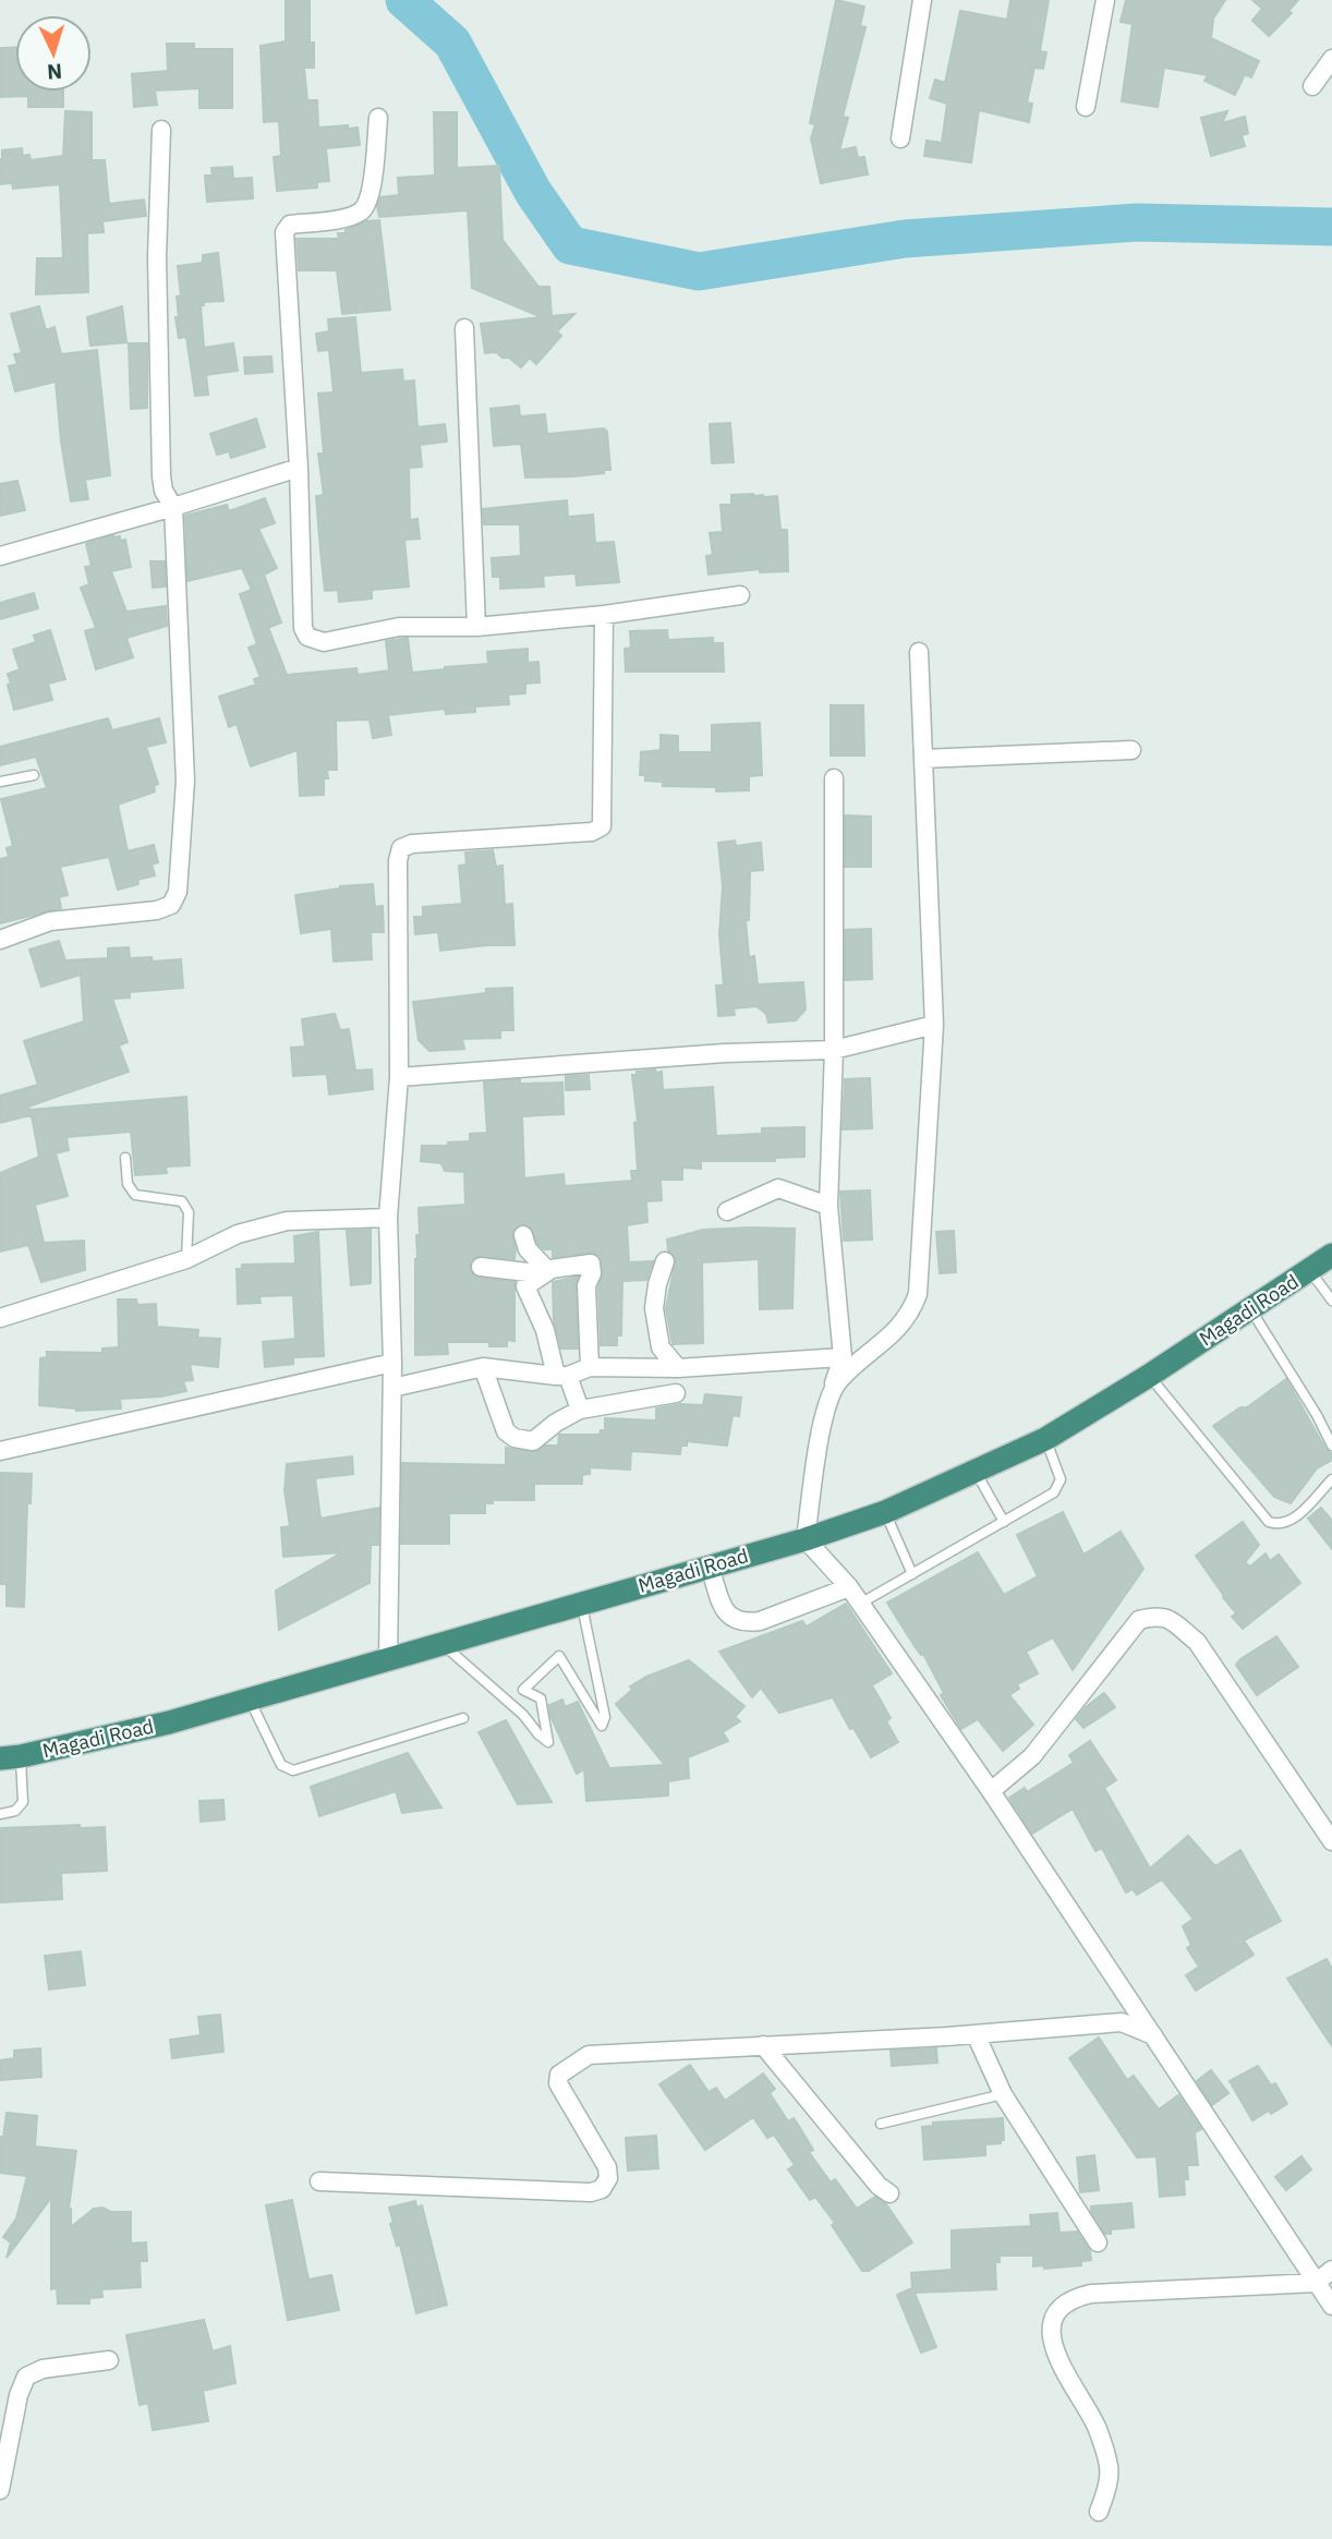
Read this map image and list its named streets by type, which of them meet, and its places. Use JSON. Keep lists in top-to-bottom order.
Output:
{
  "streets": {
    "highway": ["Magadi Road"]
  },
  "north": "bottom"
}
